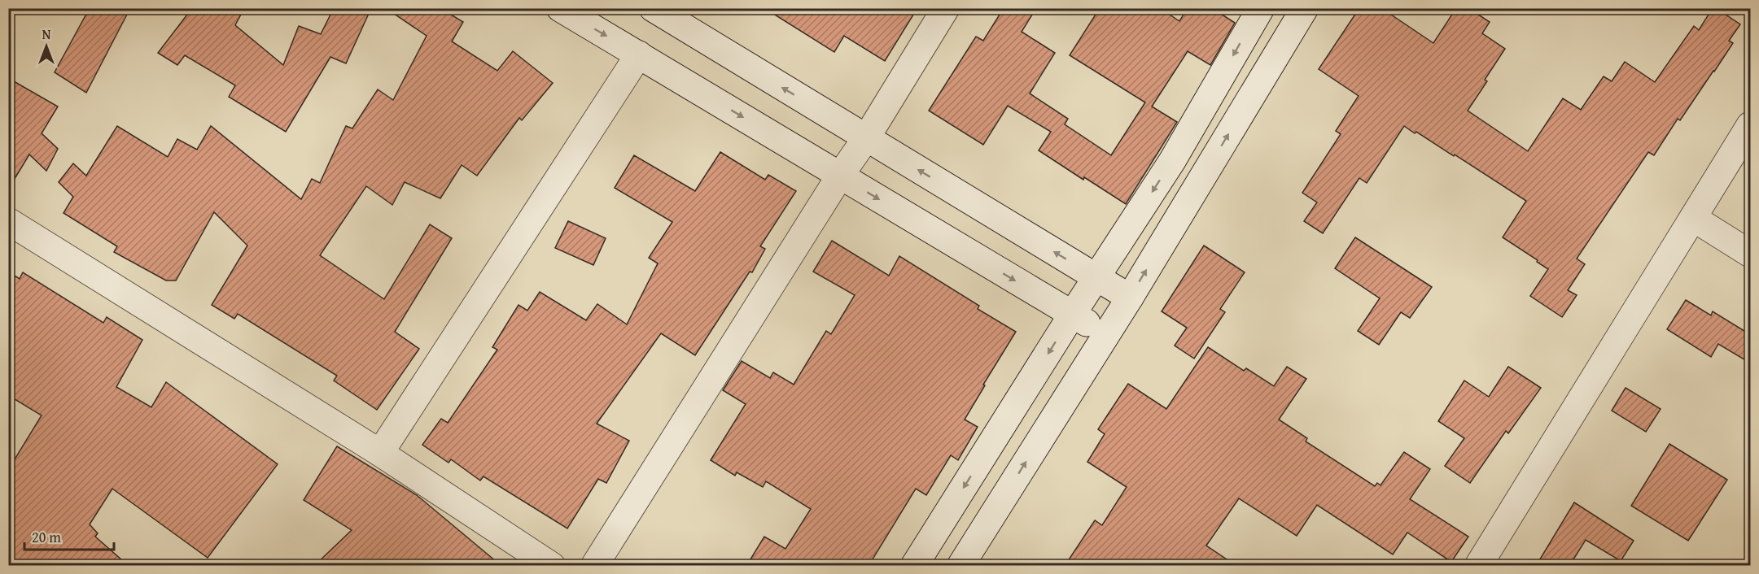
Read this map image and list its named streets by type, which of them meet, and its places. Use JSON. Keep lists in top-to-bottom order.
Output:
{
  "scale_bar": "20 m",
  "north": "top"
}
